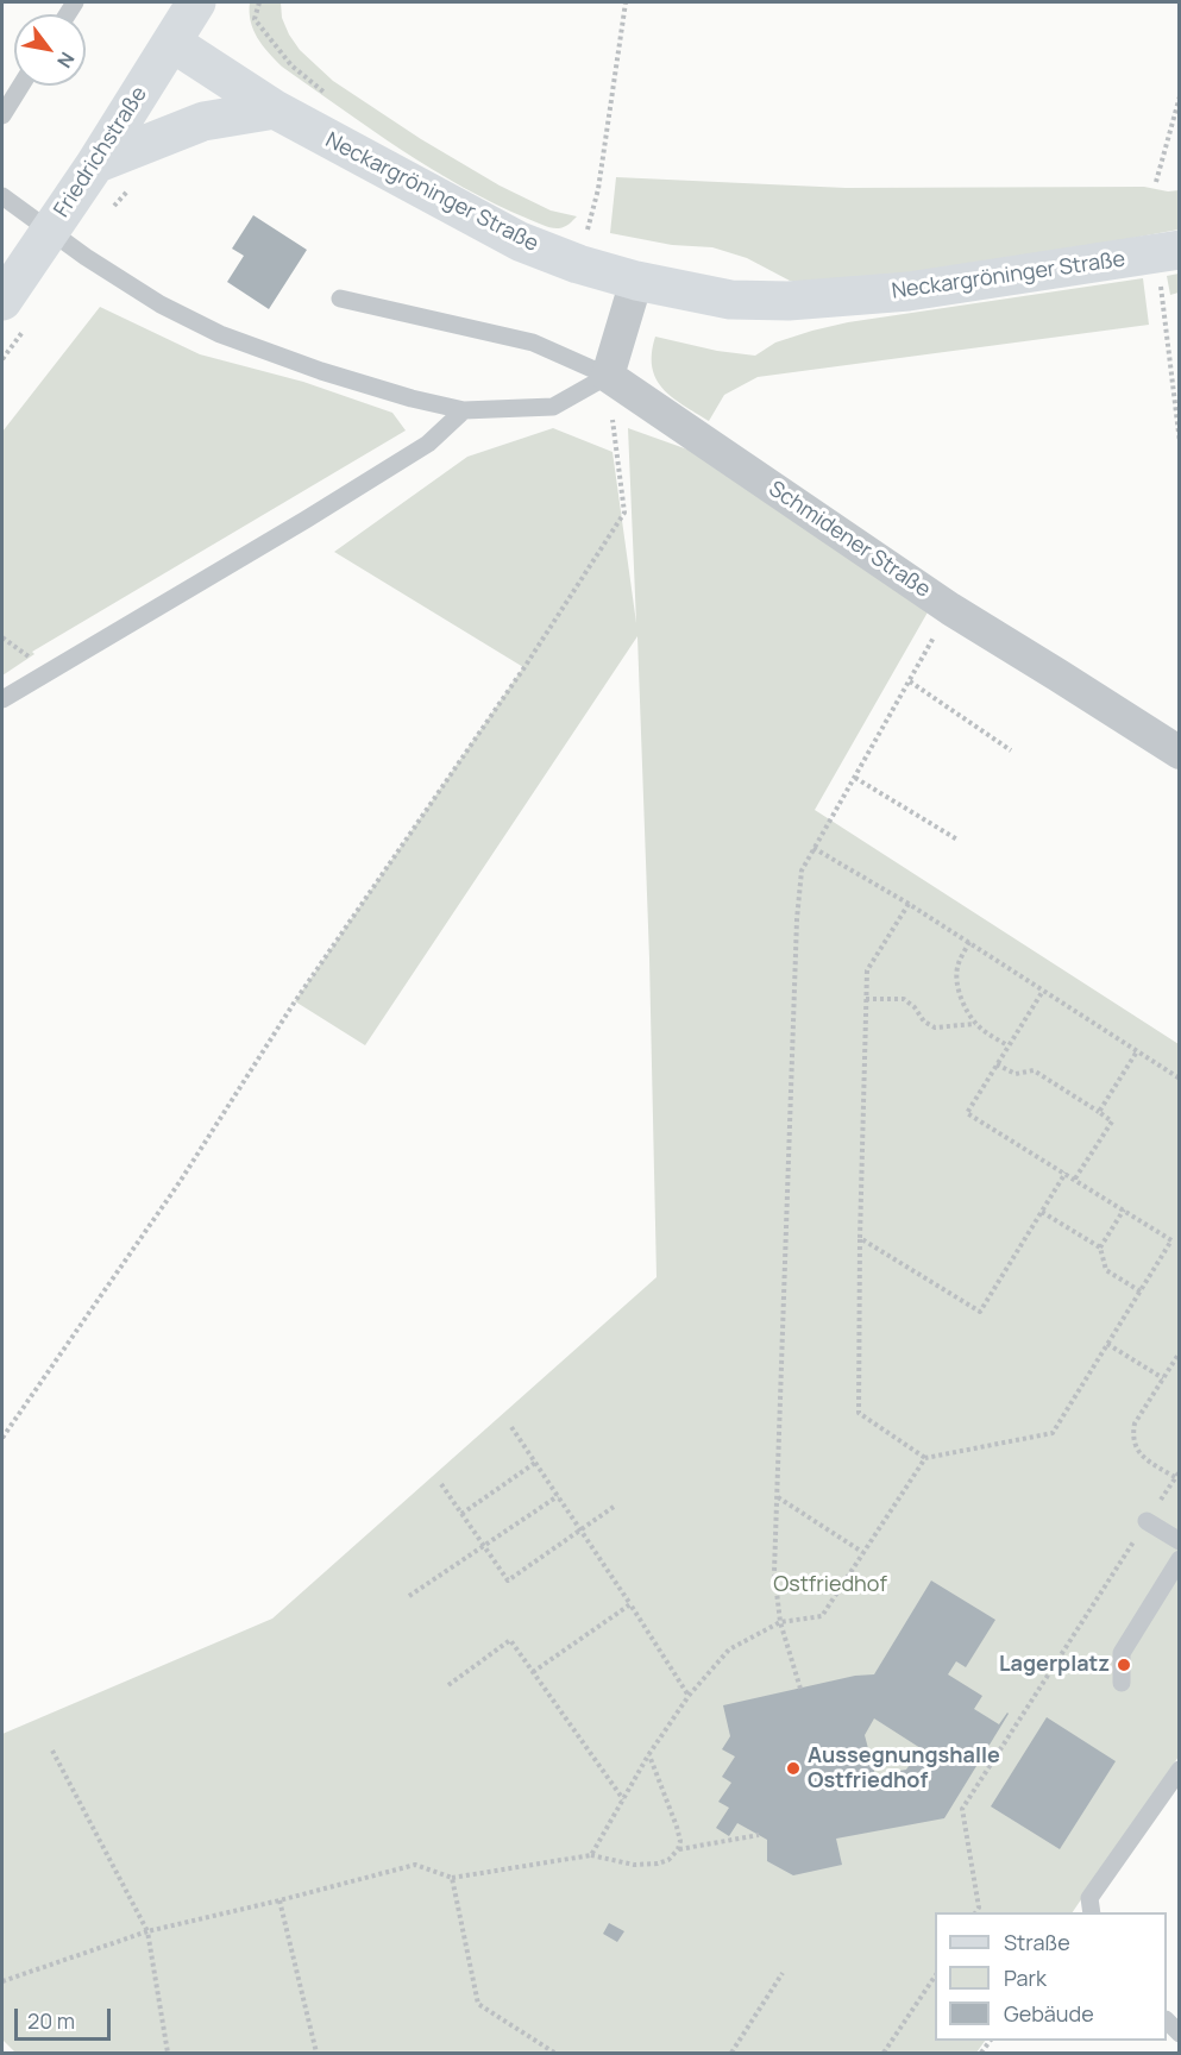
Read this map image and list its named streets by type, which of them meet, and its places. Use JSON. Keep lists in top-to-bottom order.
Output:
{
  "streets": {
    "main road": ["Friedrichstraße", "Neckargröninger Straße"],
    "street": ["Schmidener Straße"]
  },
  "crossings": [
    ["Friedrichstraße", "Neckargröninger Straße"]
  ],
  "parks": ["Ostfriedhof"],
  "places": ["Lagerplatz", "Aussegnungshalle Ostfriedhof"],
  "legend": ["Straße", "Park", "Gebäude"],
  "scale_bar": "20 m",
  "north": "bottom right"
}
